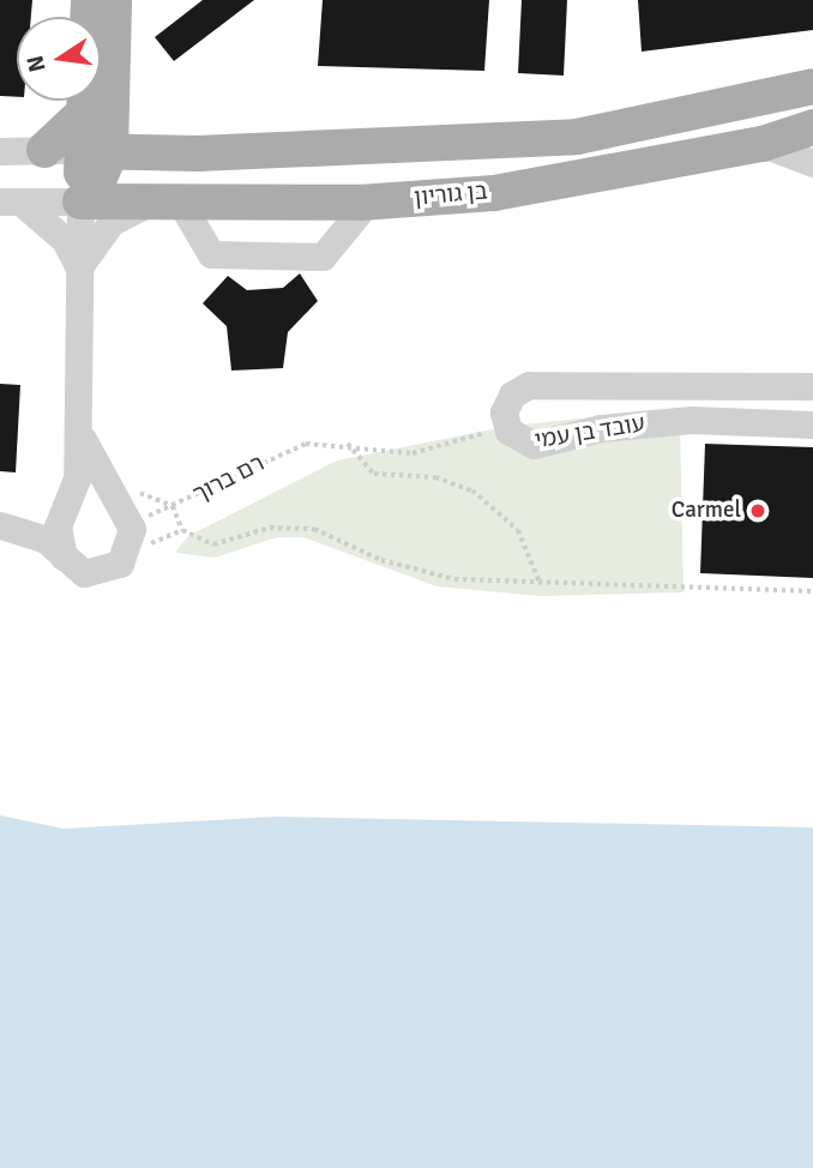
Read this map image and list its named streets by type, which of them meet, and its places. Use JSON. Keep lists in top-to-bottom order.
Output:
{
  "streets": {
    "main road": ["בן גוריון"],
    "street": ["עובד בן עמי"],
    "path": ["רם ברוך"]
  },
  "crossings": [
    ["עובד בן עמי", "רם ברוך"]
  ],
  "places": ["Carmel"],
  "north": "left"
}
